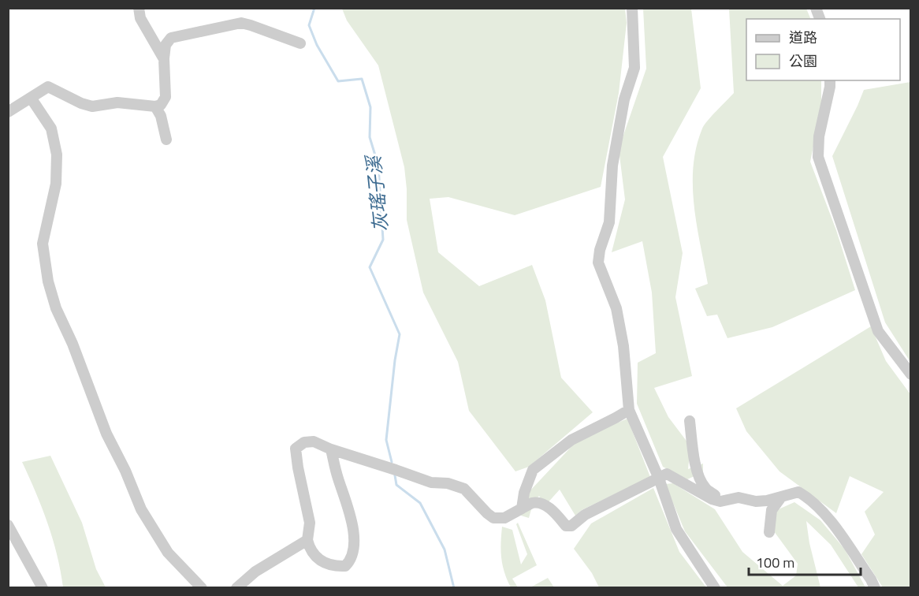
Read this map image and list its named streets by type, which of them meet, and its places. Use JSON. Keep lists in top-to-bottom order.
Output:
{
  "water": ["灰瑤子溪"],
  "legend": ["道路", "公園"],
  "scale_bar": "100 m"
}
